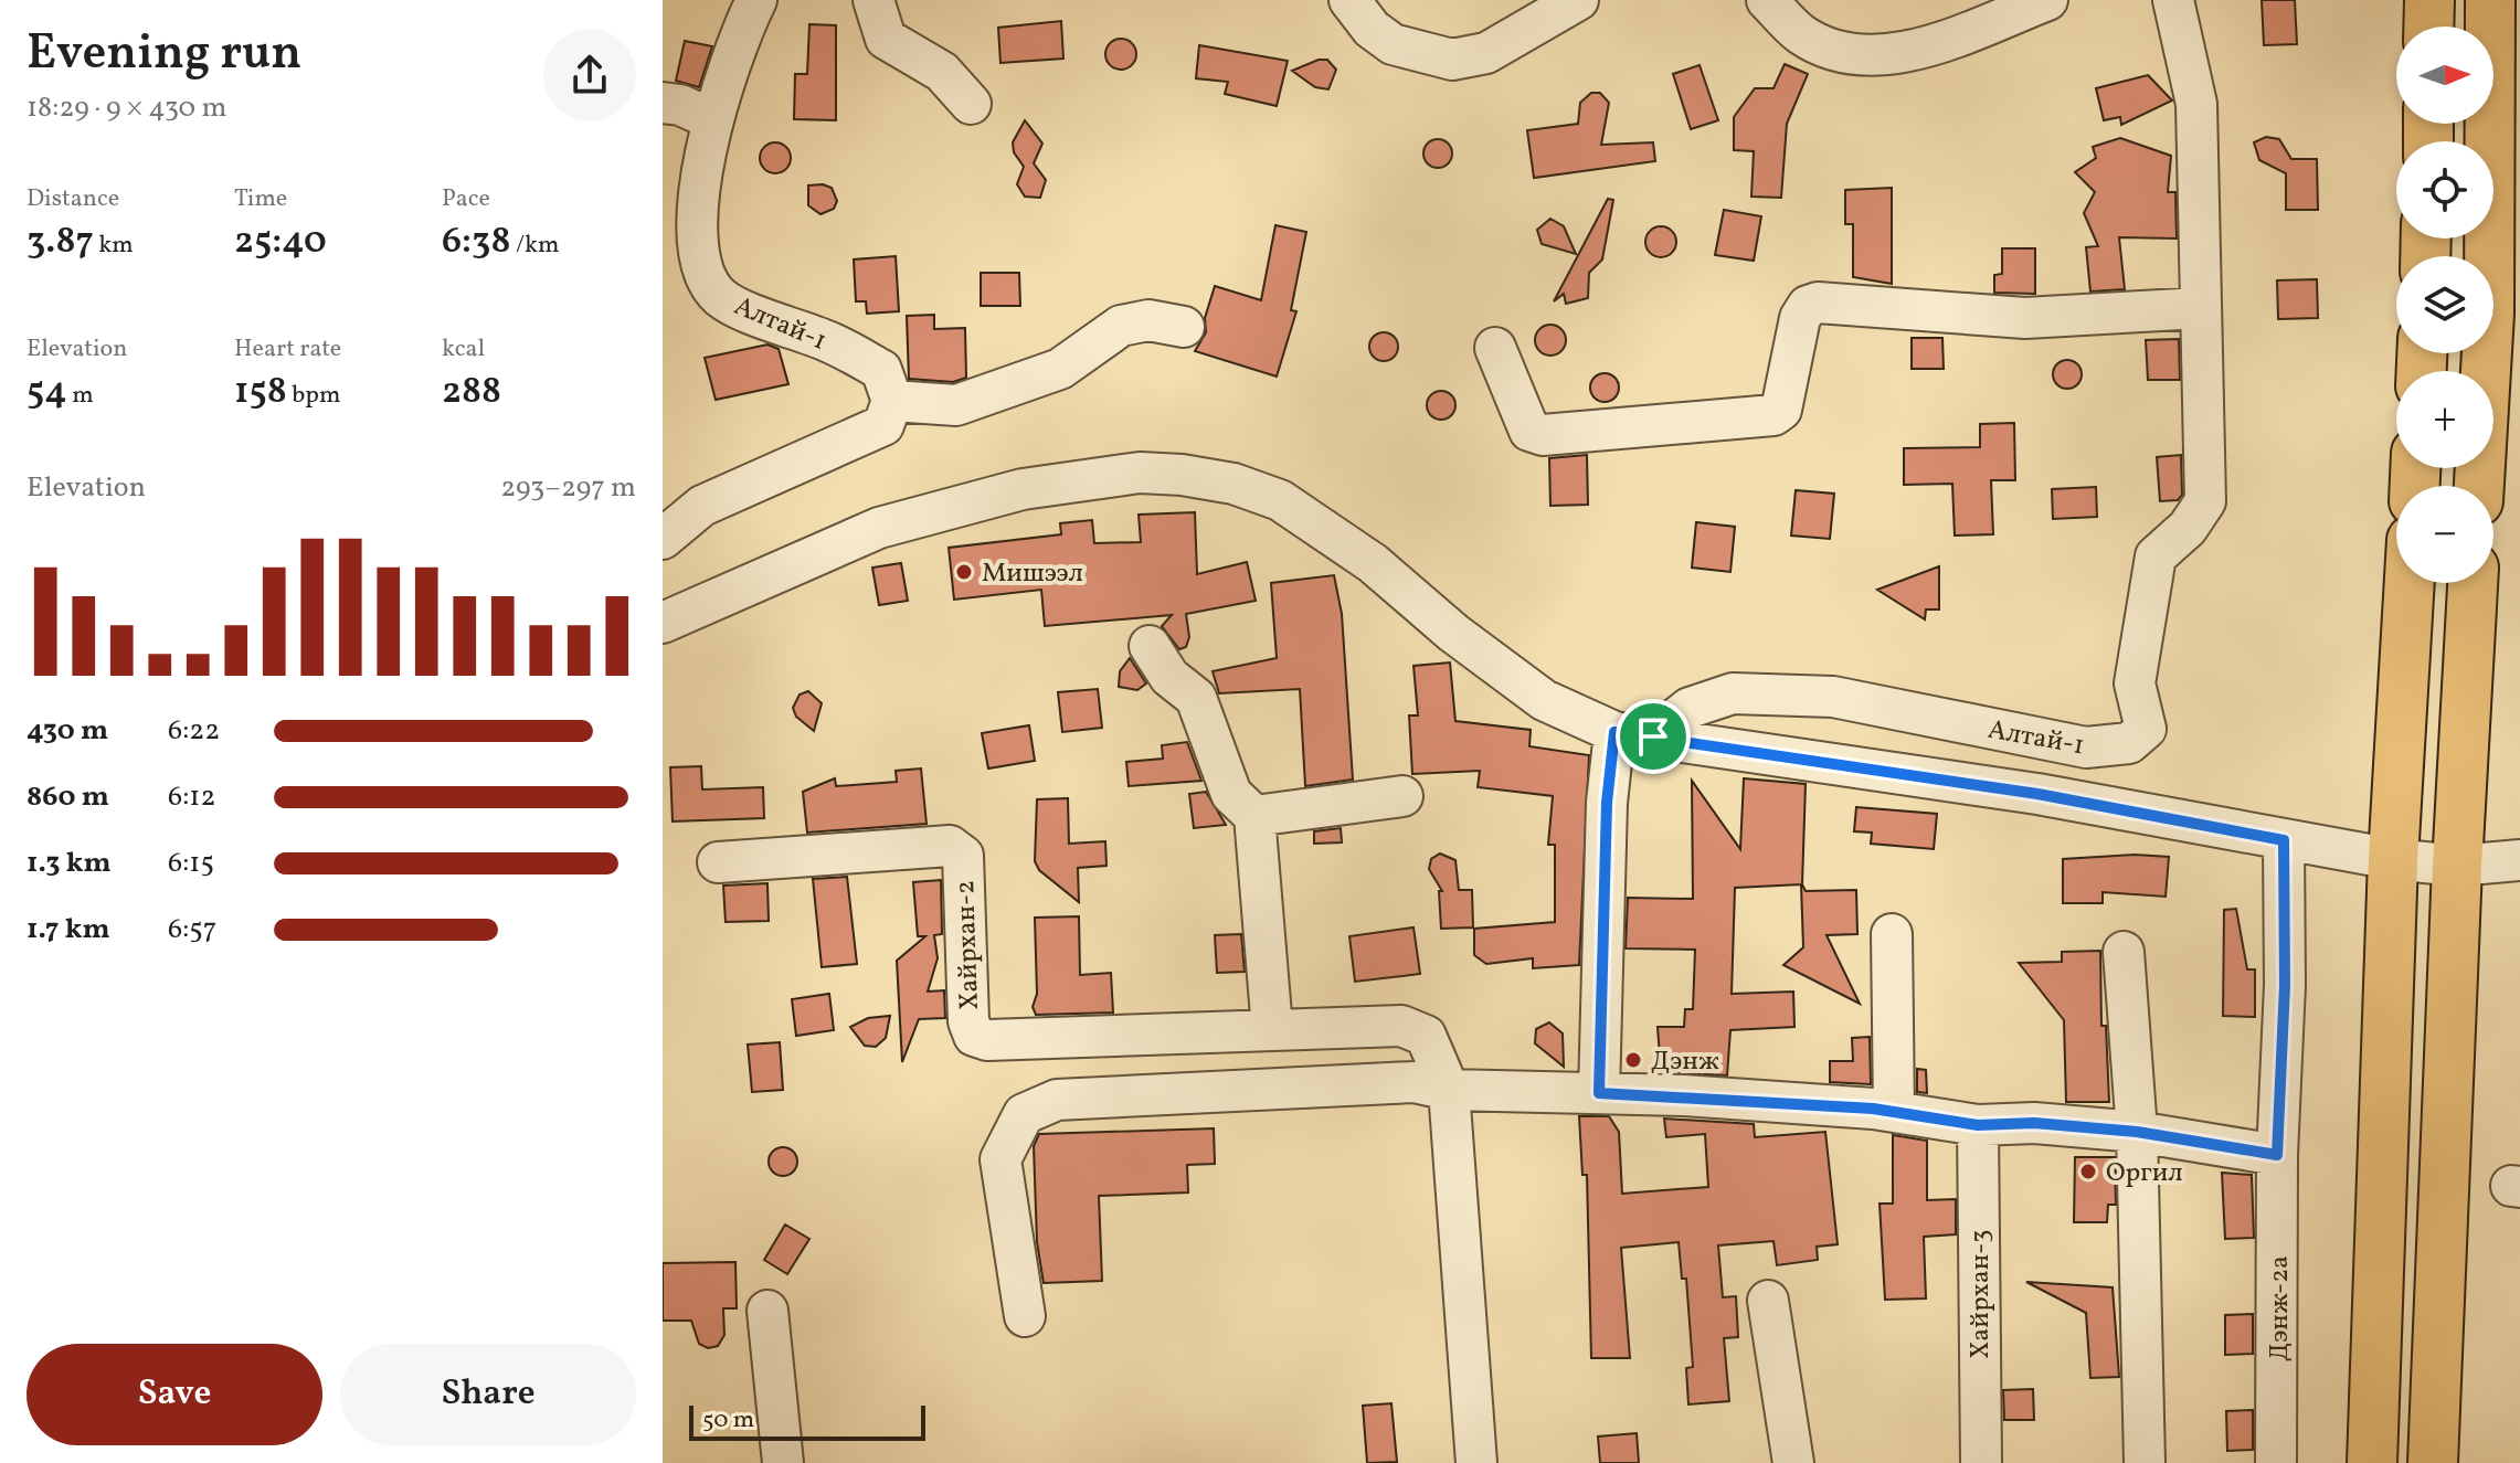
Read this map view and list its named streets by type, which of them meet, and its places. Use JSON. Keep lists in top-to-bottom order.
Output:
{
  "streets": {
    "street": [
      "Алтай-1",
      "Хайрхан-2",
      "Хайрхан-3",
      "Дэнж-2а"
    ]
  },
  "places": ["Мишээл", "Дэнж", "Оргил"],
  "scale_bar": "50 m",
  "north": "right",
  "page": {
    "heading": ["Evening run", "18:29 · 9 × 430 m"],
    "map_buttons": ["+", "−"],
    "stats": [
      ["Distance", "3.87 km"],
      ["Time", "25:40"],
      ["Pace", "6:38 /km"],
      ["Elevation", "54 m"],
      ["Heart rate", "158 bpm"],
      ["kcal", "288"]
    ],
    "chart": ["Elevation", "293–297 m"],
    "list": [
      {
        "name": "430 m",
        "note": "6:22"
      },
      {
        "name": "860 m",
        "note": "6:12"
      },
      {
        "name": "1.3 km",
        "note": "6:15"
      },
      {
        "name": "1.7 km",
        "note": "6:57"
      }
    ],
    "buttons": ["Save", "Share"],
    "scale": "50 m"
  }
}
